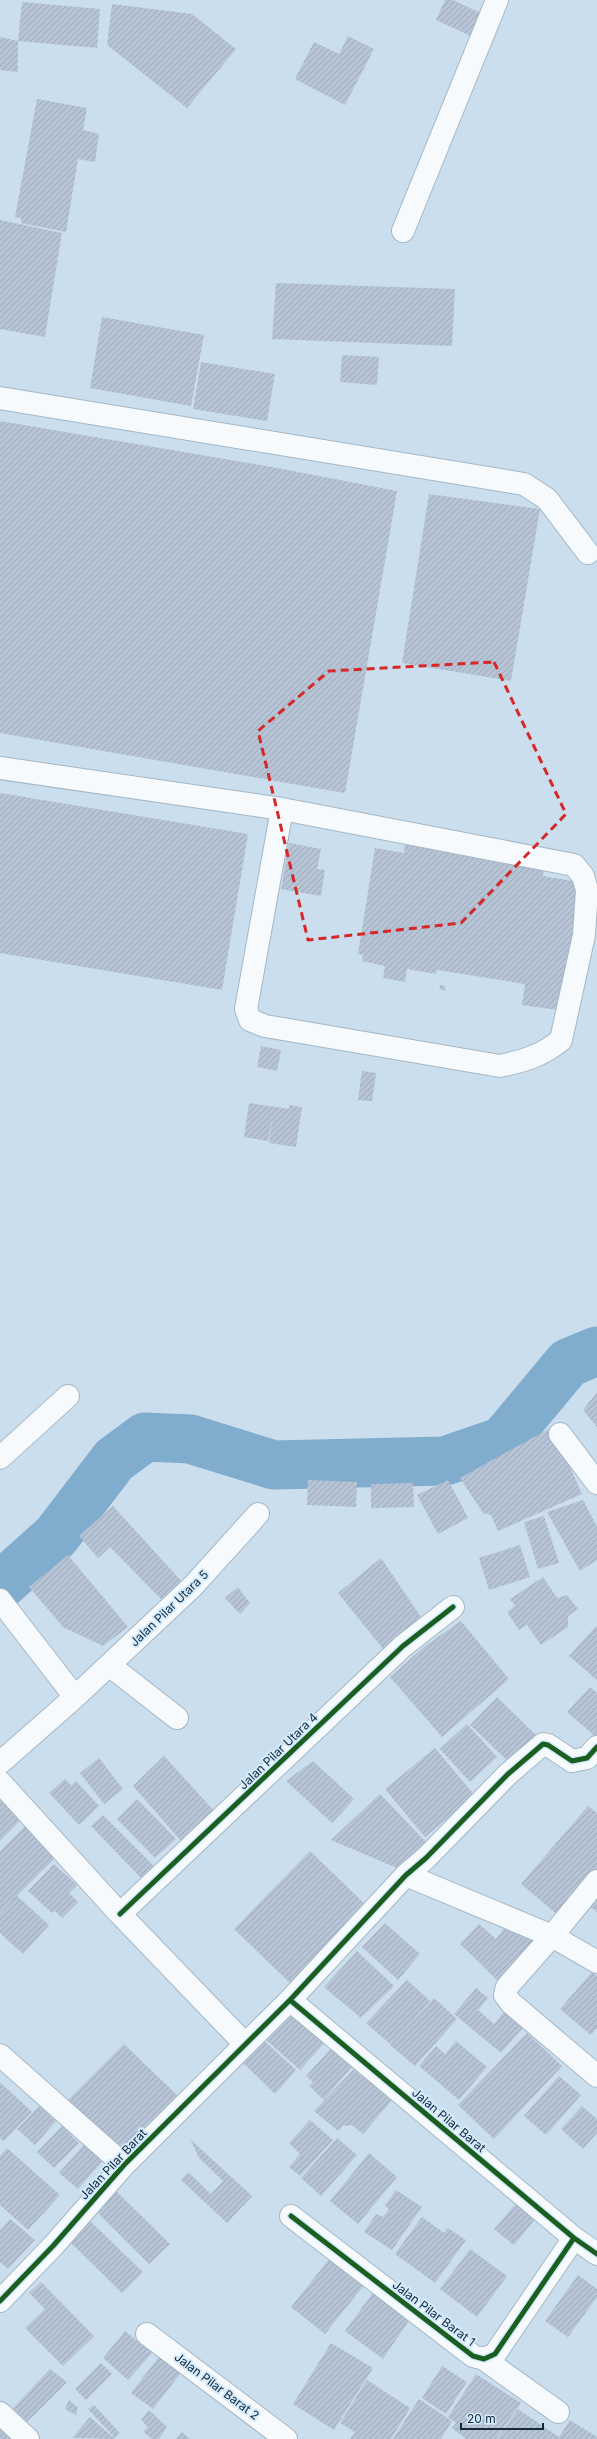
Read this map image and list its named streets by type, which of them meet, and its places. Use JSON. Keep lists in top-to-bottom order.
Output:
{
  "streets": {
    "street": [
      "Jalan Pilar Utara 5",
      "Jalan Pilar Utara 4",
      "Jalan Pilar Barat",
      "Jalan Pilar Barat 1",
      "Jalan Pilar Barat 2"
    ]
  },
  "crossings": [
    ["Jalan Pilar Barat", "Jalan Pilar Barat 1"]
  ],
  "scale_bar": "20 m"
}
